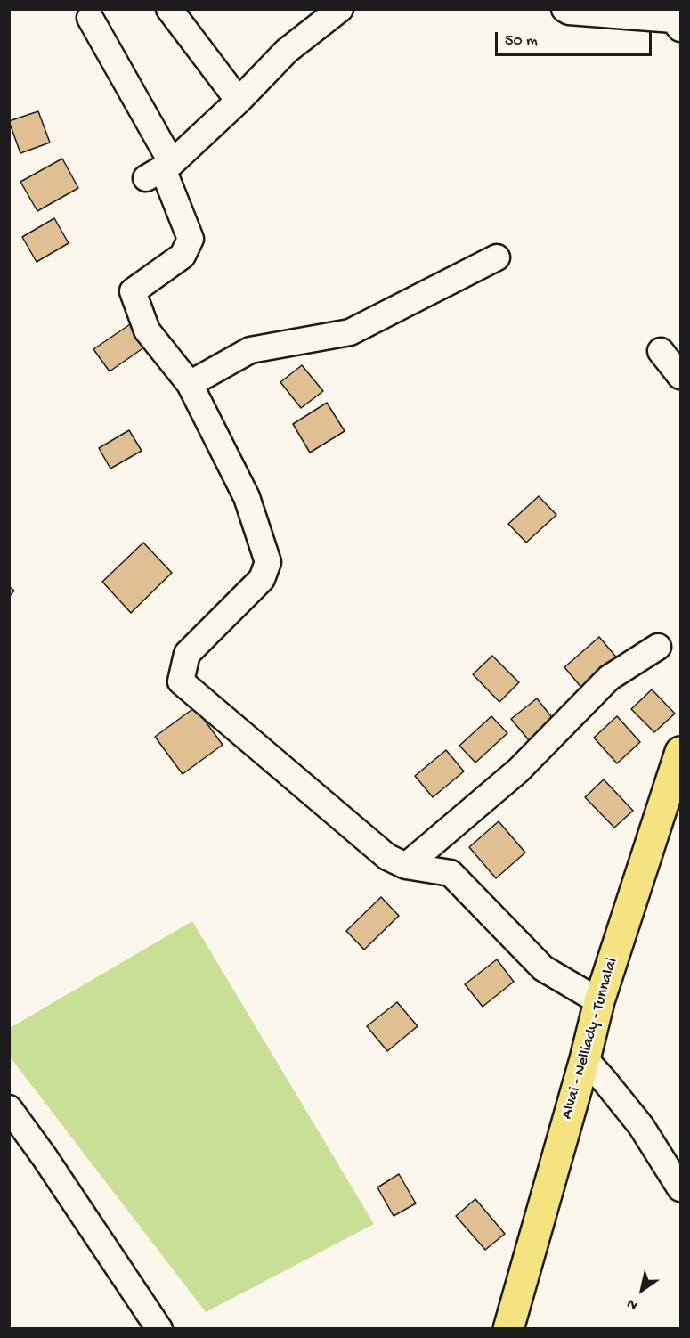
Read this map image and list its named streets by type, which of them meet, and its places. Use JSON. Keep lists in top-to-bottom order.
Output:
{
  "streets": {
    "main road": ["Alvai - Nelliady - Tunnalai"]
  },
  "scale_bar": "50 m",
  "north": "bottom left"
}
